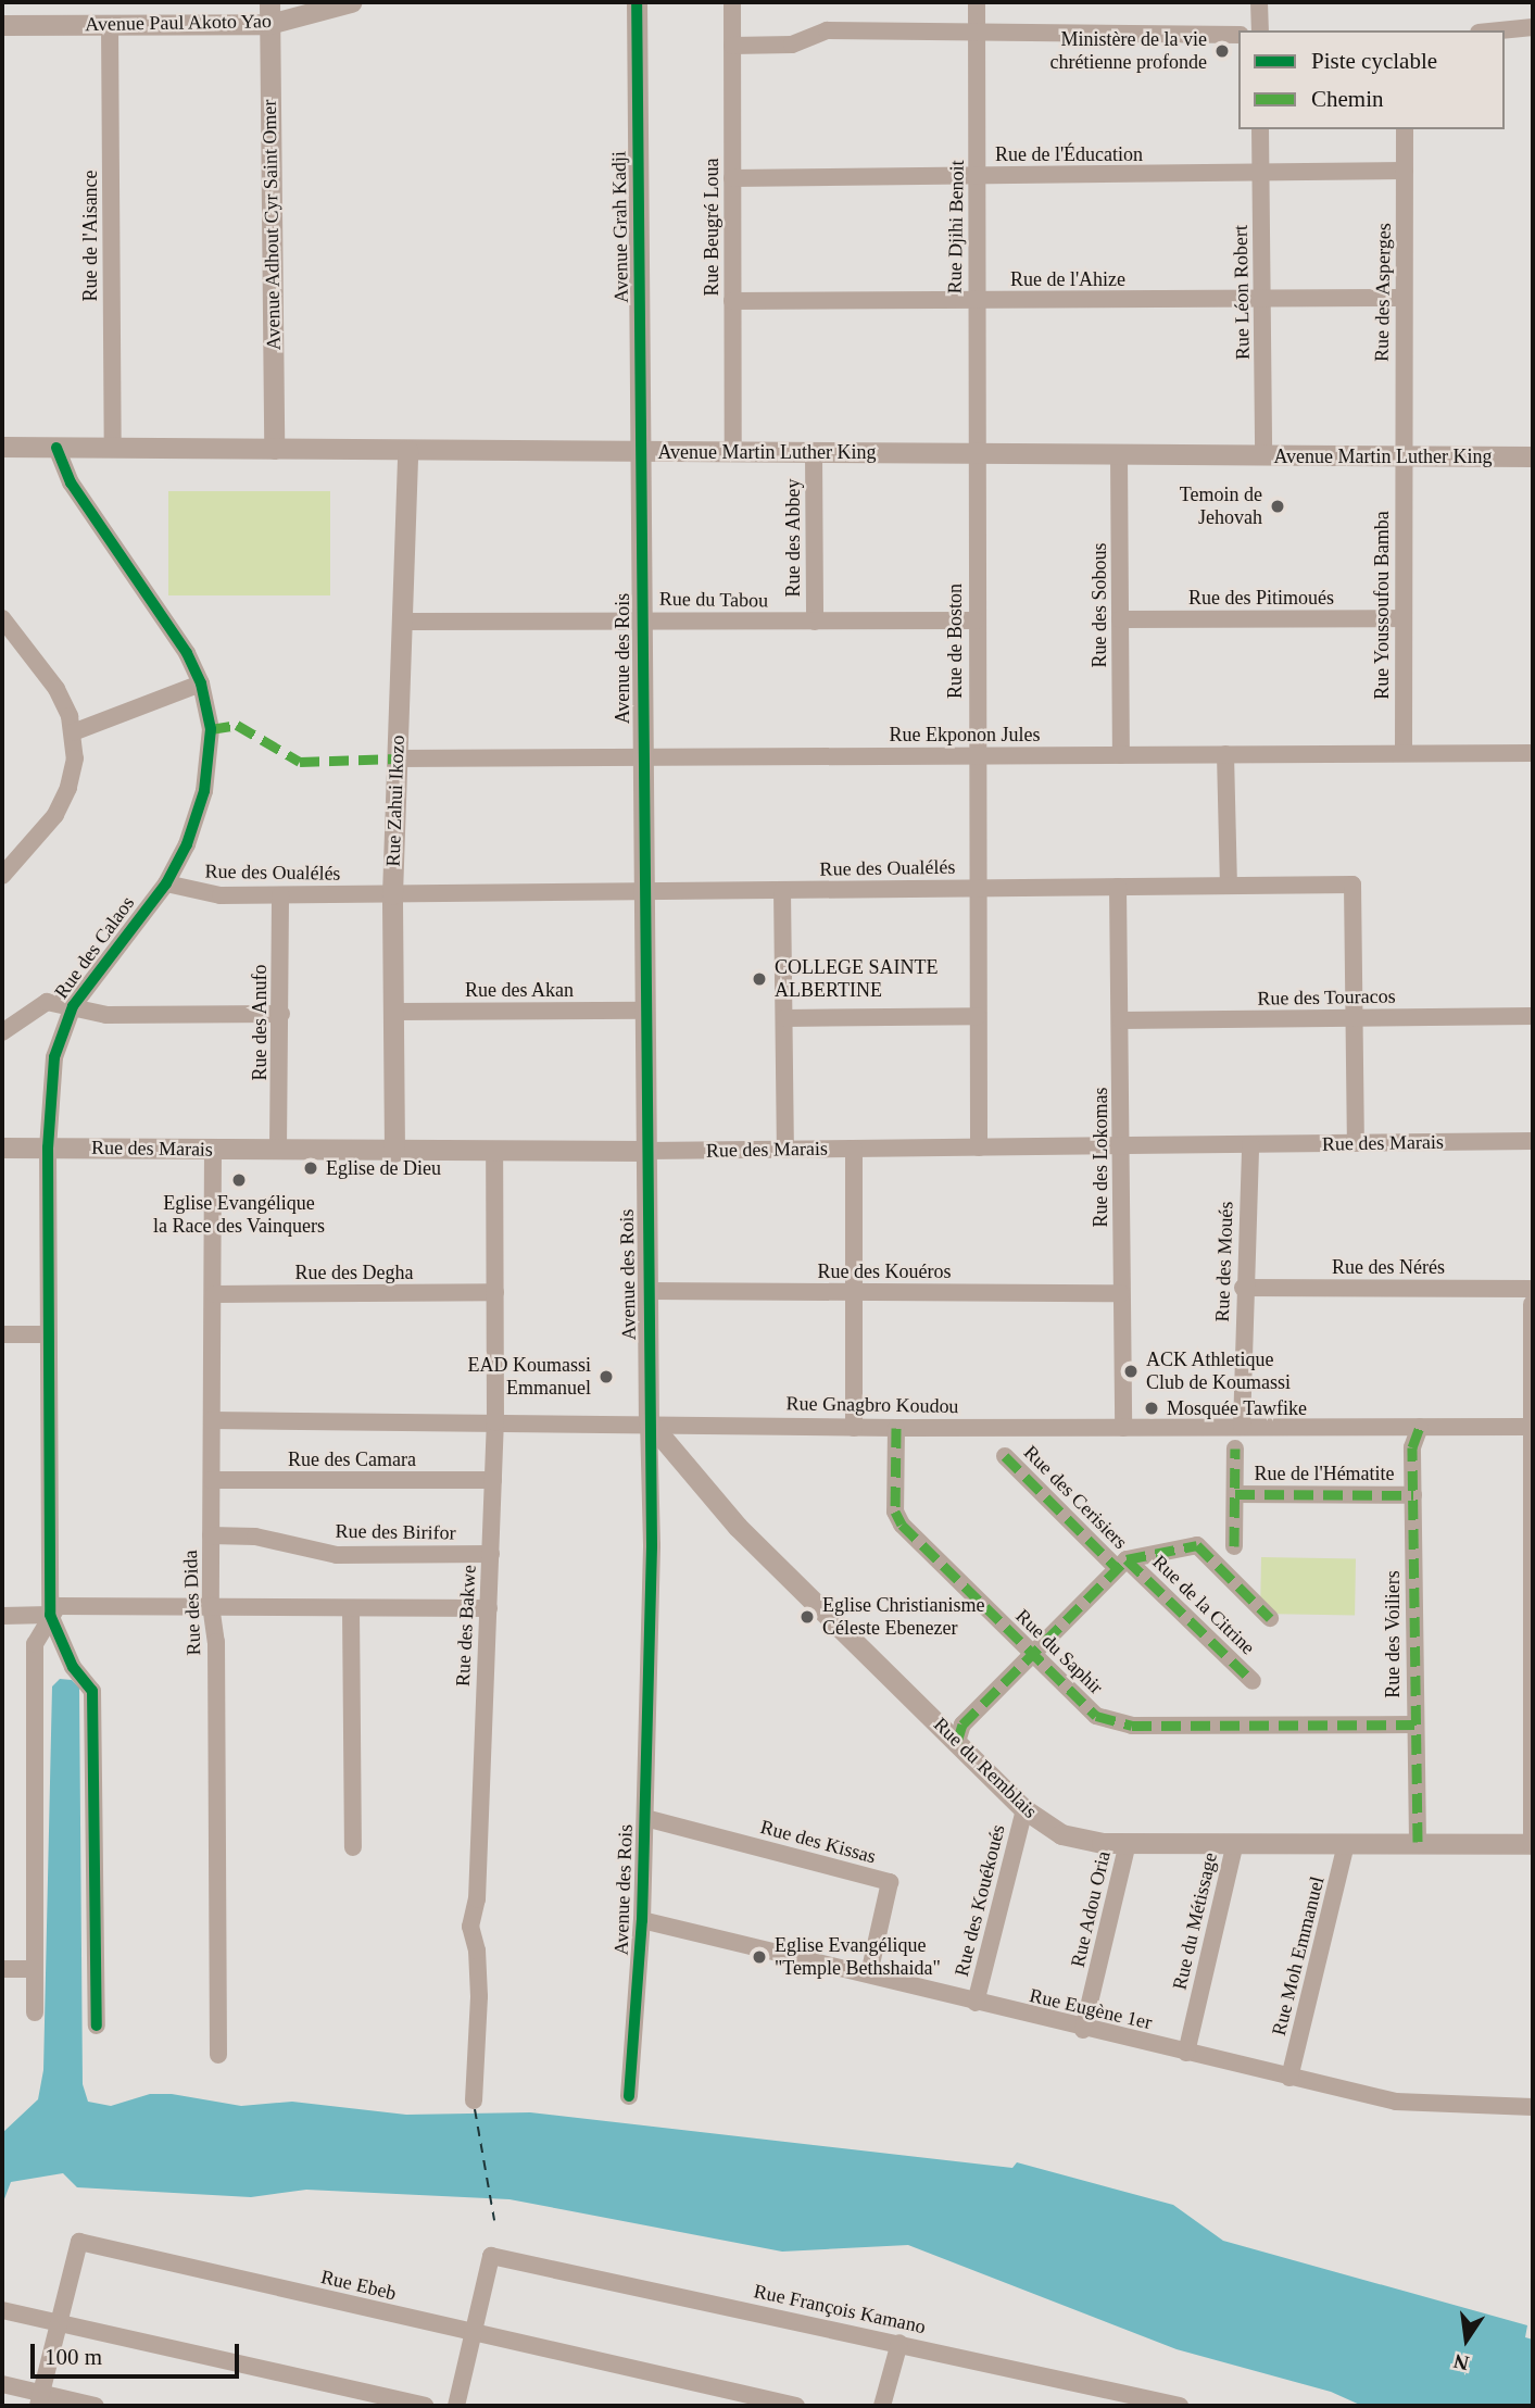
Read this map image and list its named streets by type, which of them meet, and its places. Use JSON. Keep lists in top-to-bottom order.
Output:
{
  "streets": {
    "street": [
      "Avenue Paul Akoto Yao",
      "Rue de l'Éducation",
      "Avenue Adhout Cyr Saint Omer",
      "Avenue Grah Kadji",
      "Rue Beugré Loua",
      "Rue Djihi Benoit",
      "Rue de l'Aisance",
      "Rue de l'Ahize",
      "Rue Léon Robert",
      "Rue des Asperges",
      "Avenue Martin Luther King",
      "Rue des Abbey",
      "Rue des Pitimoués",
      "Rue du Tabou",
      "Rue des Sobous",
      "Rue Youssoufou Bamba",
      "Rue de Boston",
      "Avenue des Rois",
      "Rue Ekponon Jules",
      "Rue Zahui Ikozo",
      "Rue des Oualélés",
      "Rue des Calaos",
      "Rue des Akan",
      "Rue des Touracos",
      "Rue des Anufo",
      "Rue des Marais",
      "Rue des Lokomas",
      "Rue des Moués",
      "Rue des Nérés",
      "Rue des Kouéros",
      "Rue des Degha",
      "Rue Gnagbro Koudou",
      "Rue des Camara",
      "Rue de l'Hématite",
      "Rue des Cerisiers",
      "Rue des Birifor",
      "Rue des Dida",
      "Rue de la Citrine",
      "Rue des Bakwe",
      "Rue des Voiliers",
      "Rue du Saphir",
      "Rue du Remblais",
      "Rue des Kissas",
      "Rue des Kouékoués",
      "Rue Adou Oria",
      "Rue du Métissage",
      "Rue Moh Emmanuel",
      "Rue Eugène 1er",
      "Rue Ebeb",
      "Rue François Kamano"
    ]
  },
  "crossings": [
    ["Avenue Paul Akoto Yao", "Avenue Adhout Cyr Saint Omer"],
    ["Avenue Paul Akoto Yao", "Rue de l'Aisance"],
    ["Rue de l'Éducation", "Rue Beugré Loua"],
    ["Rue de l'Éducation", "Rue Djihi Benoit"],
    ["Rue de l'Éducation", "Rue Léon Robert"],
    ["Rue de l'Éducation", "Rue des Asperges"],
    ["Avenue Adhout Cyr Saint Omer", "Avenue Martin Luther King"],
    ["Avenue Grah Kadji", "Avenue Martin Luther King"],
    ["Avenue Grah Kadji", "Avenue des Rois"],
    ["Rue Beugré Loua", "Rue de l'Ahize"],
    ["Rue Beugré Loua", "Avenue Martin Luther King"],
    ["Rue Djihi Benoit", "Rue de l'Ahize"],
    ["Rue Djihi Benoit", "Avenue Martin Luther King"],
    ["Rue Djihi Benoit", "Rue de Boston"],
    ["Rue de l'Aisance", "Avenue Martin Luther King"],
    ["Rue de l'Ahize", "Rue Léon Robert"],
    ["Rue de l'Ahize", "Rue des Asperges"],
    ["Rue Léon Robert", "Avenue Martin Luther King"],
    ["Rue des Asperges", "Avenue Martin Luther King"],
    ["Rue des Asperges", "Rue Youssoufou Bamba"],
    ["Avenue Martin Luther King", "Rue des Abbey"],
    ["Avenue Martin Luther King", "Rue des Sobous"],
    ["Avenue Martin Luther King", "Rue Youssoufou Bamba"],
    ["Avenue Martin Luther King", "Rue de Boston"],
    ["Avenue Martin Luther King", "Avenue des Rois"],
    ["Avenue Martin Luther King", "Rue Zahui Ikozo"],
    ["Avenue Martin Luther King", "Rue des Calaos"],
    ["Rue des Abbey", "Rue du Tabou"],
    ["Rue des Pitimoués", "Rue des Sobous"],
    ["Rue des Pitimoués", "Rue Youssoufou Bamba"],
    ["Rue du Tabou", "Rue de Boston"],
    ["Rue du Tabou", "Avenue des Rois"],
    ["Rue du Tabou", "Rue Zahui Ikozo"],
    ["Rue des Sobous", "Rue Ekponon Jules"],
    ["Rue Youssoufou Bamba", "Rue Ekponon Jules"],
    ["Rue de Boston", "Rue Ekponon Jules"],
    ["Rue de Boston", "Rue des Oualélés"],
    ["Rue de Boston", "Rue des Marais"],
    ["Avenue des Rois", "Rue Ekponon Jules"],
    ["Avenue des Rois", "Rue des Oualélés"],
    ["Avenue des Rois", "Rue des Akan"],
    ["Avenue des Rois", "Rue des Marais"],
    ["Avenue des Rois", "Rue des Kouéros"],
    ["Avenue des Rois", "Rue Gnagbro Koudou"],
    ["Avenue des Rois", "Rue du Remblais"],
    ["Avenue des Rois", "Rue des Kissas"],
    ["Avenue des Rois", "Rue Eugène 1er"],
    ["Rue Ekponon Jules", "Rue Zahui Ikozo"],
    ["Rue Zahui Ikozo", "Rue des Oualélés"],
    ["Rue Zahui Ikozo", "Rue des Akan"],
    ["Rue Zahui Ikozo", "Rue des Marais"],
    ["Rue des Oualélés", "Rue des Calaos"],
    ["Rue des Oualélés", "Rue des Touracos"],
    ["Rue des Oualélés", "Rue des Anufo"],
    ["Rue des Oualélés", "Rue des Marais"],
    ["Rue des Oualélés", "Rue des Lokomas"],
    ["Rue des Calaos", "Rue des Marais"],
    ["Rue des Touracos", "Rue des Lokomas"],
    ["Rue des Anufo", "Rue des Marais"],
    ["Rue des Marais", "Rue des Lokomas"],
    ["Rue des Marais", "Rue des Moués"],
    ["Rue des Marais", "Rue des Dida"],
    ["Rue des Marais", "Rue des Bakwe"],
    ["Rue des Lokomas", "Rue des Kouéros"],
    ["Rue des Lokomas", "Rue Gnagbro Koudou"],
    ["Rue des Moués", "Rue des Nérés"],
    ["Rue des Moués", "Rue Gnagbro Koudou"],
    ["Rue des Degha", "Rue des Dida"],
    ["Rue des Degha", "Rue des Bakwe"],
    ["Rue Gnagbro Koudou", "Rue des Dida"],
    ["Rue Gnagbro Koudou", "Rue des Bakwe"],
    ["Rue Gnagbro Koudou", "Rue des Voiliers"],
    ["Rue Gnagbro Koudou", "Rue du Saphir"],
    ["Rue Gnagbro Koudou", "Rue du Remblais"],
    ["Rue des Camara", "Rue des Dida"],
    ["Rue des Camara", "Rue des Bakwe"],
    ["Rue de l'Hématite", "Rue des Voiliers"],
    ["Rue des Cerisiers", "Rue de la Citrine"],
    ["Rue des Birifor", "Rue des Dida"],
    ["Rue des Birifor", "Rue des Bakwe"],
    ["Rue des Voiliers", "Rue du Saphir"],
    ["Rue des Voiliers", "Rue du Remblais"],
    ["Rue du Remblais", "Rue des Kouékoués"],
    ["Rue du Remblais", "Rue Adou Oria"],
    ["Rue du Remblais", "Rue du Métissage"],
    ["Rue du Remblais", "Rue Moh Emmanuel"],
    ["Rue des Kissas", "Rue Eugène 1er"],
    ["Rue des Kouékoués", "Rue Eugène 1er"],
    ["Rue Adou Oria", "Rue Eugène 1er"],
    ["Rue du Métissage", "Rue Eugène 1er"],
    ["Rue Moh Emmanuel", "Rue Eugène 1er"],
    ["Rue Ebeb", "Rue François Kamano"]
  ],
  "places": [
    "Ministère de la vie chrétienne profonde",
    "Temoin de Jehovah",
    "COLLEGE SAINTE ALBERTINE",
    "Eglise de Dieu",
    "Eglise Evangélique la Race des Vainquers",
    "ACK Athletique Club de Koumassi",
    "EAD Koumassi Emmanuel",
    "Mosquée Tawfike",
    "Eglise Christianisme Céleste Ebenezer",
    "Eglise Evangélique \"Temple Bethshaida\""
  ],
  "legend": ["Piste cyclable", "Chemin"],
  "scale_bar": "100 m",
  "north": "bottom"
}
